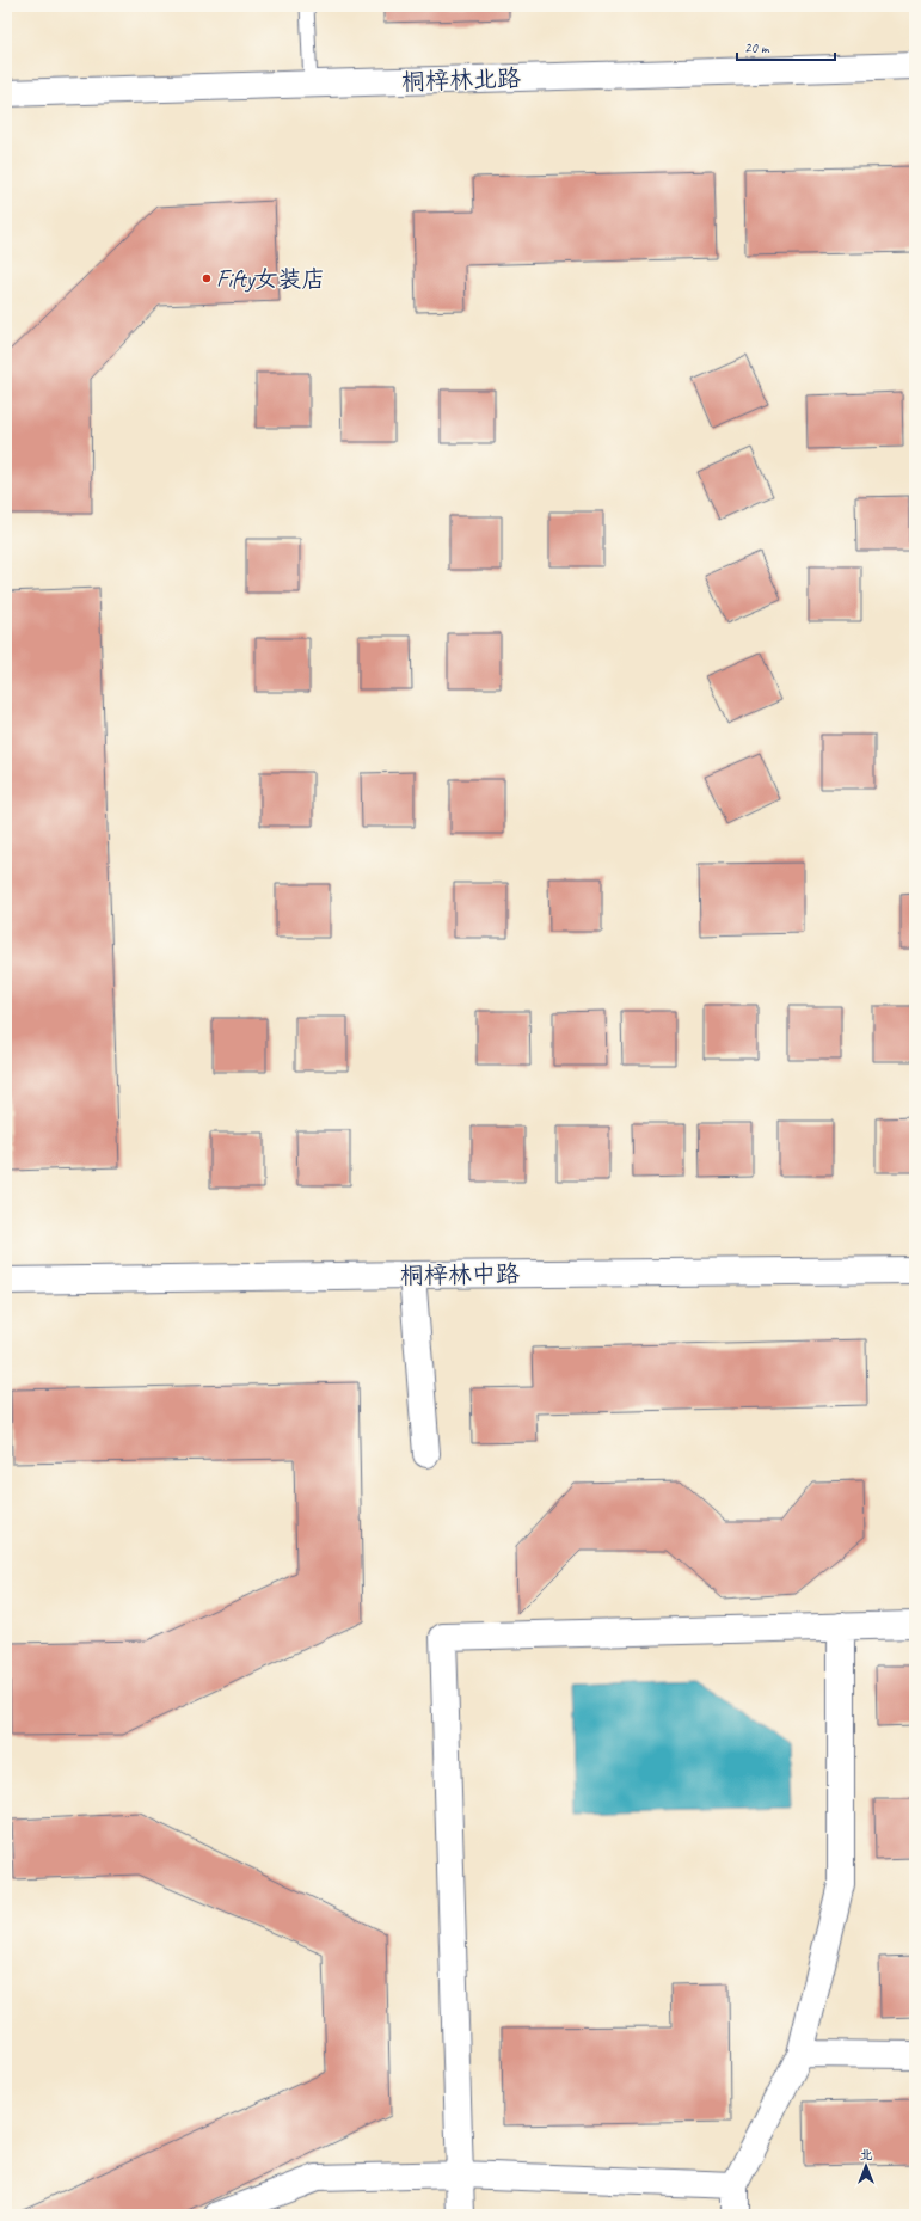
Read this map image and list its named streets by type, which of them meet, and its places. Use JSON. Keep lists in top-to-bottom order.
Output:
{
  "streets": {
    "street": ["桐梓林北路", "桐梓林中路"]
  },
  "places": ["Fifty女装店"],
  "scale_bar": "20 m",
  "north": "top"
}
